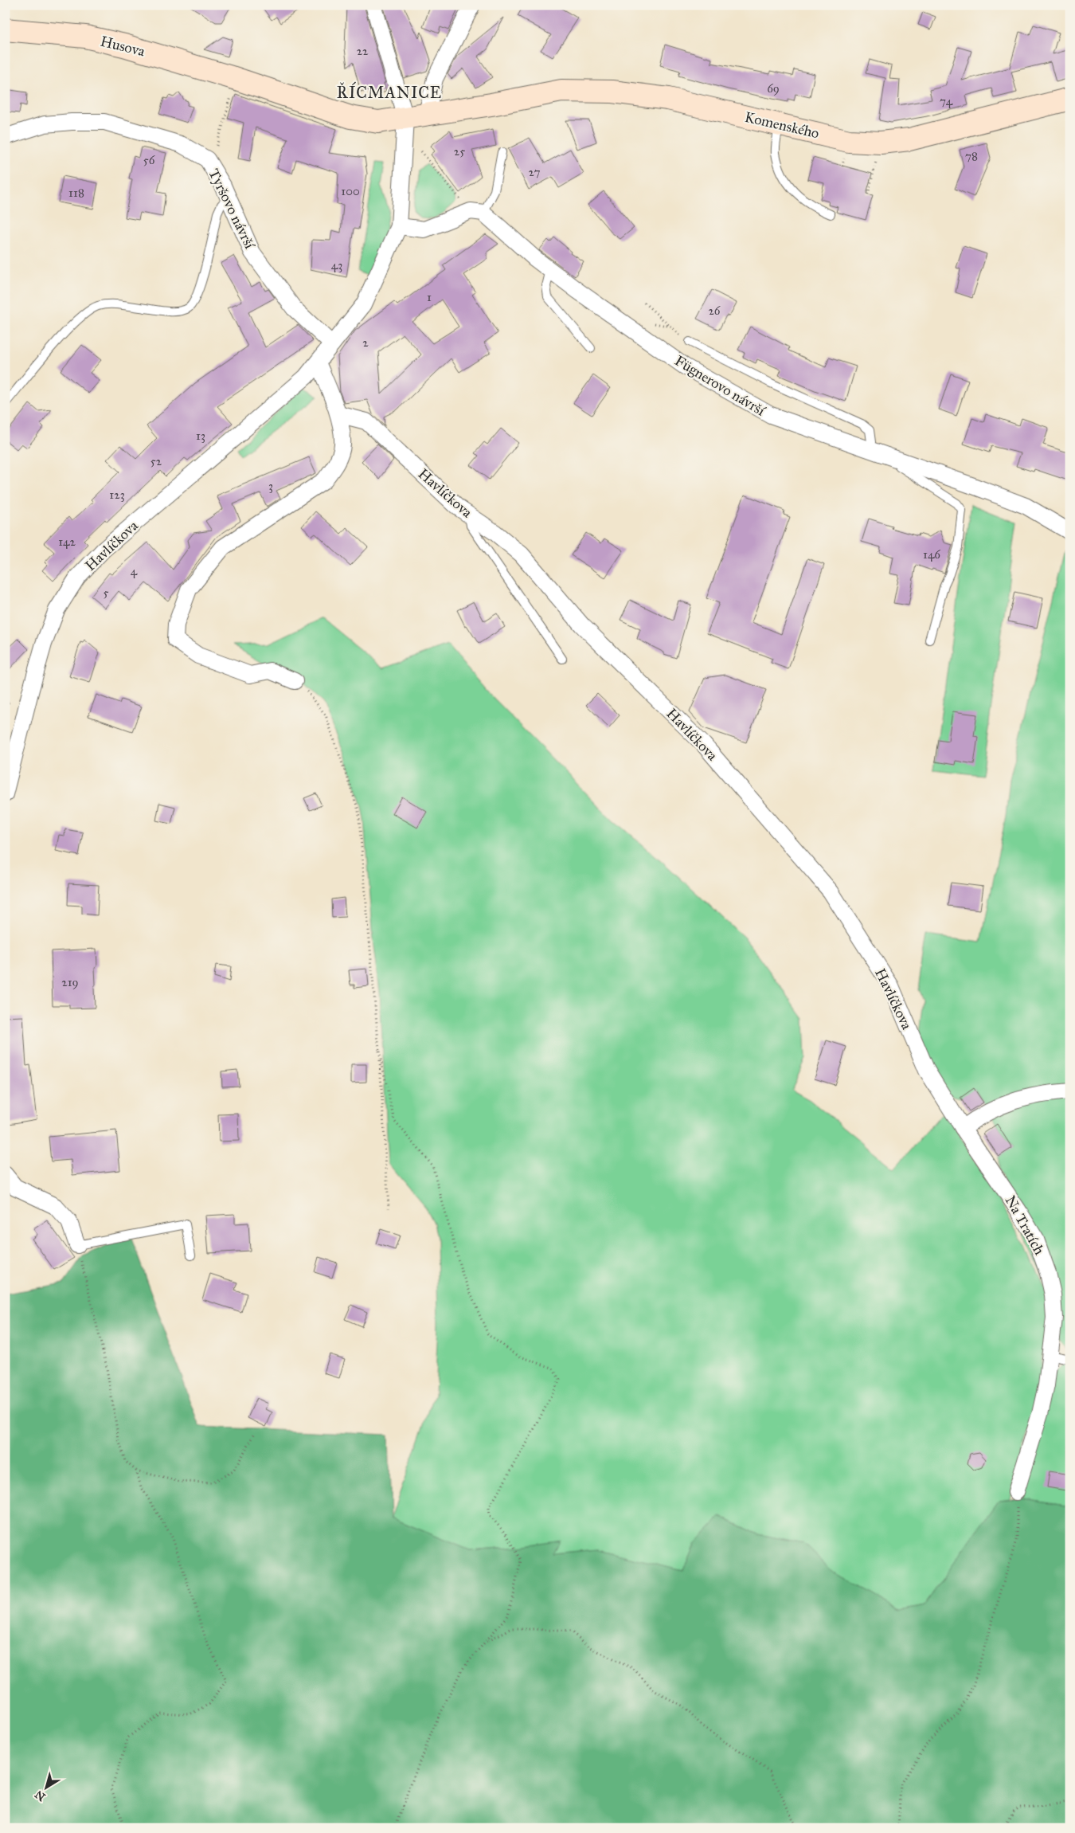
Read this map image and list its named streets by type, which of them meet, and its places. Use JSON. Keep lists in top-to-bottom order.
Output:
{
  "streets": {
    "main road": ["Husova", "Komenského"],
    "street": [
      "Tyršovo návrší",
      "Fügnerovo návrší",
      "Havlíčkova",
      "Na Tratích"
    ]
  },
  "crossings": [
    ["Husova", "Komenského"],
    ["Tyršovo návrší", "Havlíčkova"],
    ["Havlíčkova", "Na Tratích"]
  ],
  "districts": ["ŘÍCMANICE"],
  "house_numbers": [
    "22",
    "69",
    "74",
    "25",
    "78",
    "56",
    "27",
    "100",
    "118",
    "43",
    "1",
    "26",
    "2",
    "13",
    "52",
    "3",
    "123",
    "142",
    "146",
    "4",
    "5",
    "219"
  ],
  "north": "bottom left"
}
